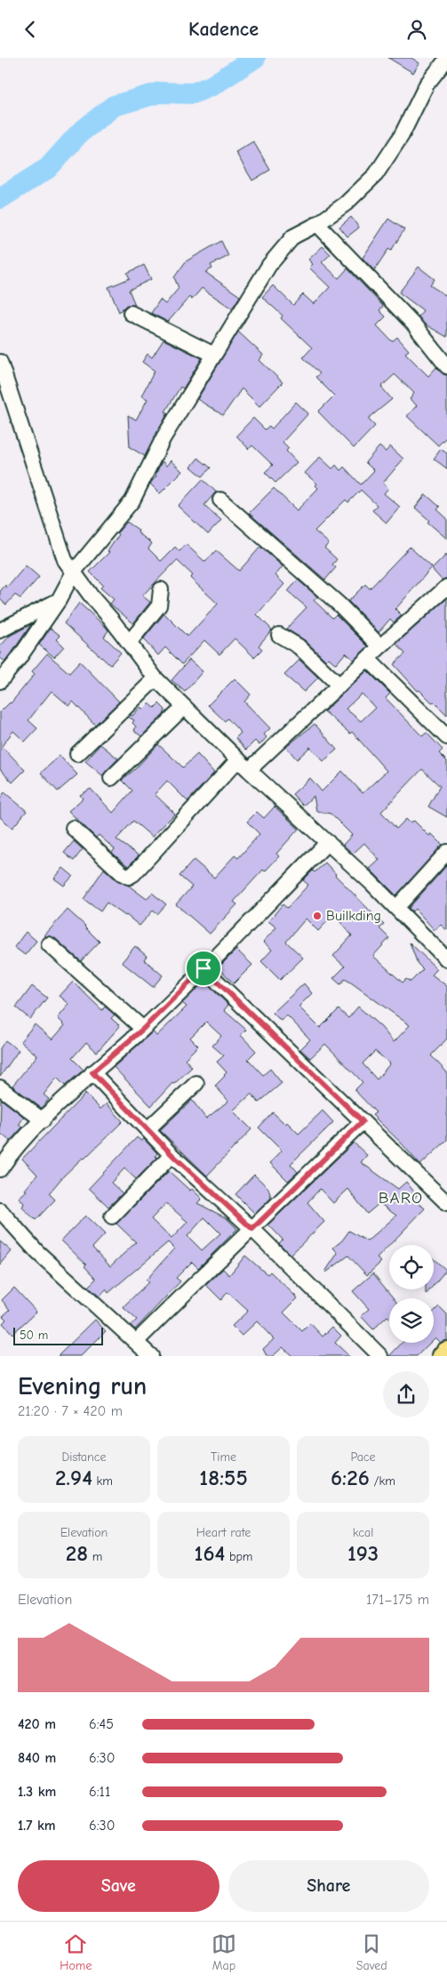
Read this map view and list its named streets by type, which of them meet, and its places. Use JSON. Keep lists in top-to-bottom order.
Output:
{
  "districts": ["BARO"],
  "places": ["Builkding"],
  "scale_bar": "50 m",
  "page": {
    "header": "Kadence",
    "scale": "50 m",
    "heading": ["Evening run", "21:20 · 7 × 420 m"],
    "stats": [
      ["Distance", "2.94 km"],
      ["Time", "18:55"],
      ["Pace", "6:26 /km"],
      ["Elevation", "28 m"],
      ["Heart rate", "164 bpm"],
      ["kcal", "193"]
    ],
    "chart": ["Elevation", "171–175 m"],
    "list": [
      {
        "name": "420 m",
        "note": "6:45"
      },
      {
        "name": "840 m",
        "note": "6:30"
      },
      {
        "name": "1.3 km",
        "note": "6:11"
      },
      {
        "name": "1.7 km",
        "note": "6:30"
      }
    ],
    "buttons": ["Save", "Share"],
    "tabs": ["Home", "Map", "Saved"]
  }
}
